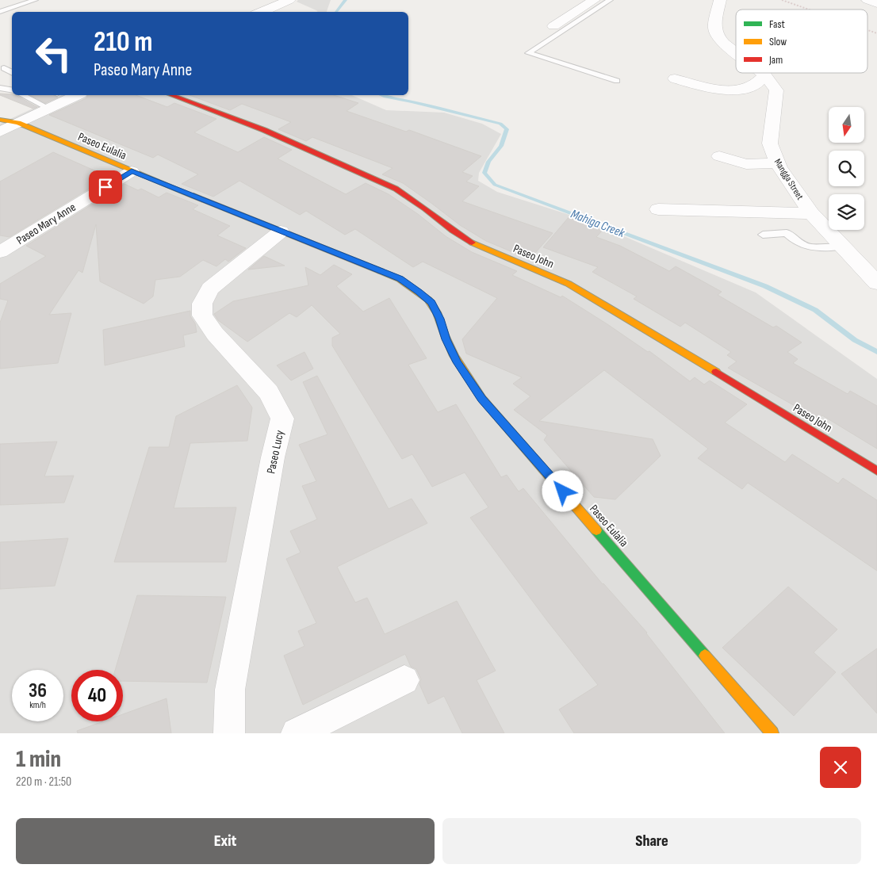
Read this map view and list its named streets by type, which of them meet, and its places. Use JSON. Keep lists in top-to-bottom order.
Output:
{
  "streets": {
    "street": [
      "Paseo Eulalia",
      "Mangga Street",
      "Paseo Mary Anne",
      "Paseo John",
      "Paseo Lucy"
    ]
  },
  "crossings": [
    ["Paseo Eulalia", "Paseo Mary Anne"],
    ["Paseo Eulalia", "Paseo Lucy"]
  ],
  "water": ["Mahiga Creek"],
  "legend": ["Fast", "Slow", "Jam"],
  "north": "bottom",
  "page": {
    "turn": ["210 m", "Paseo Mary Anne"],
    "speed": "36 km/h",
    "limit": "40",
    "heading": ["1 min", "220 m · 21:50"],
    "buttons": ["Exit", "Share"]
  }
}
